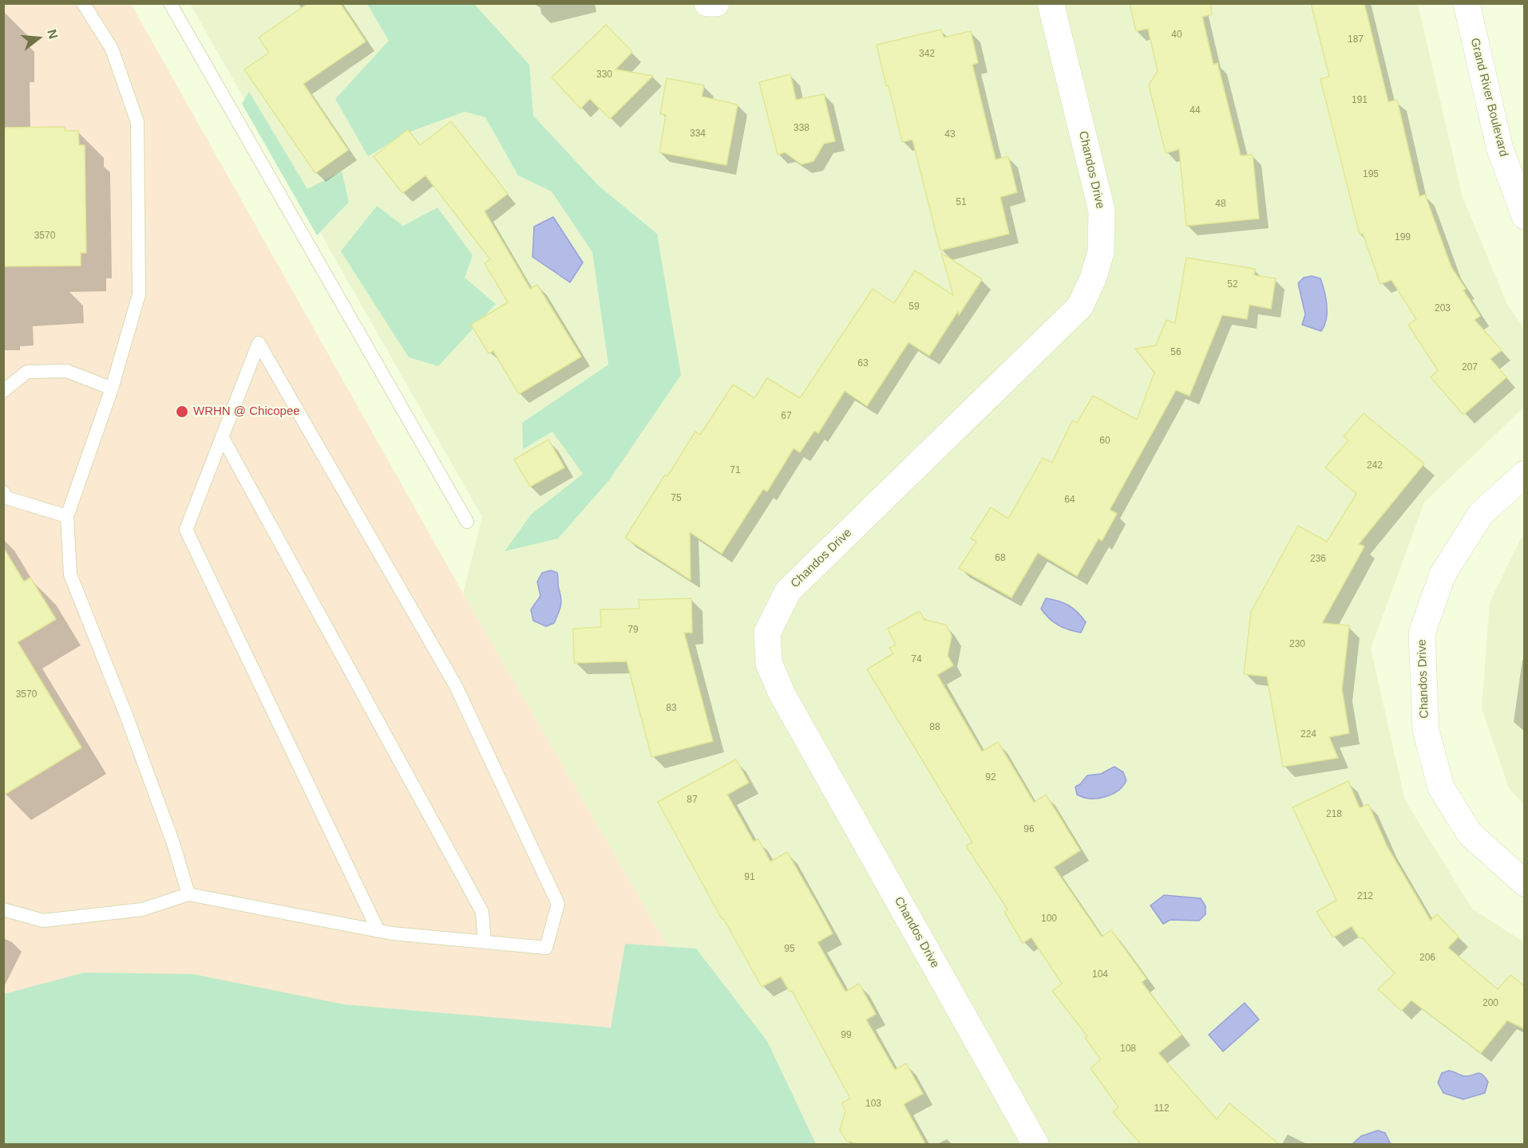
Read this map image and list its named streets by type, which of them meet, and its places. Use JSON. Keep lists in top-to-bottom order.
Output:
{
  "streets": {
    "street": ["Grand River Boulevard", "Chandos Drive"]
  },
  "places": ["WRHN @ Chicopee"],
  "house_numbers": [
    "40",
    "187",
    "342",
    "330",
    "191",
    "44",
    "338",
    "334",
    "43",
    "195",
    "51",
    "48",
    "3570",
    "199",
    "52",
    "59",
    "203",
    "56",
    "63",
    "207",
    "67",
    "60",
    "242",
    "71",
    "75",
    "64",
    "68",
    "236",
    "79",
    "230",
    "74",
    "3570",
    "83",
    "88",
    "224",
    "92",
    "87",
    "218",
    "96",
    "91",
    "212",
    "100",
    "95",
    "206",
    "104",
    "200",
    "99",
    "108",
    "103",
    "112"
  ],
  "north": "right"
}
